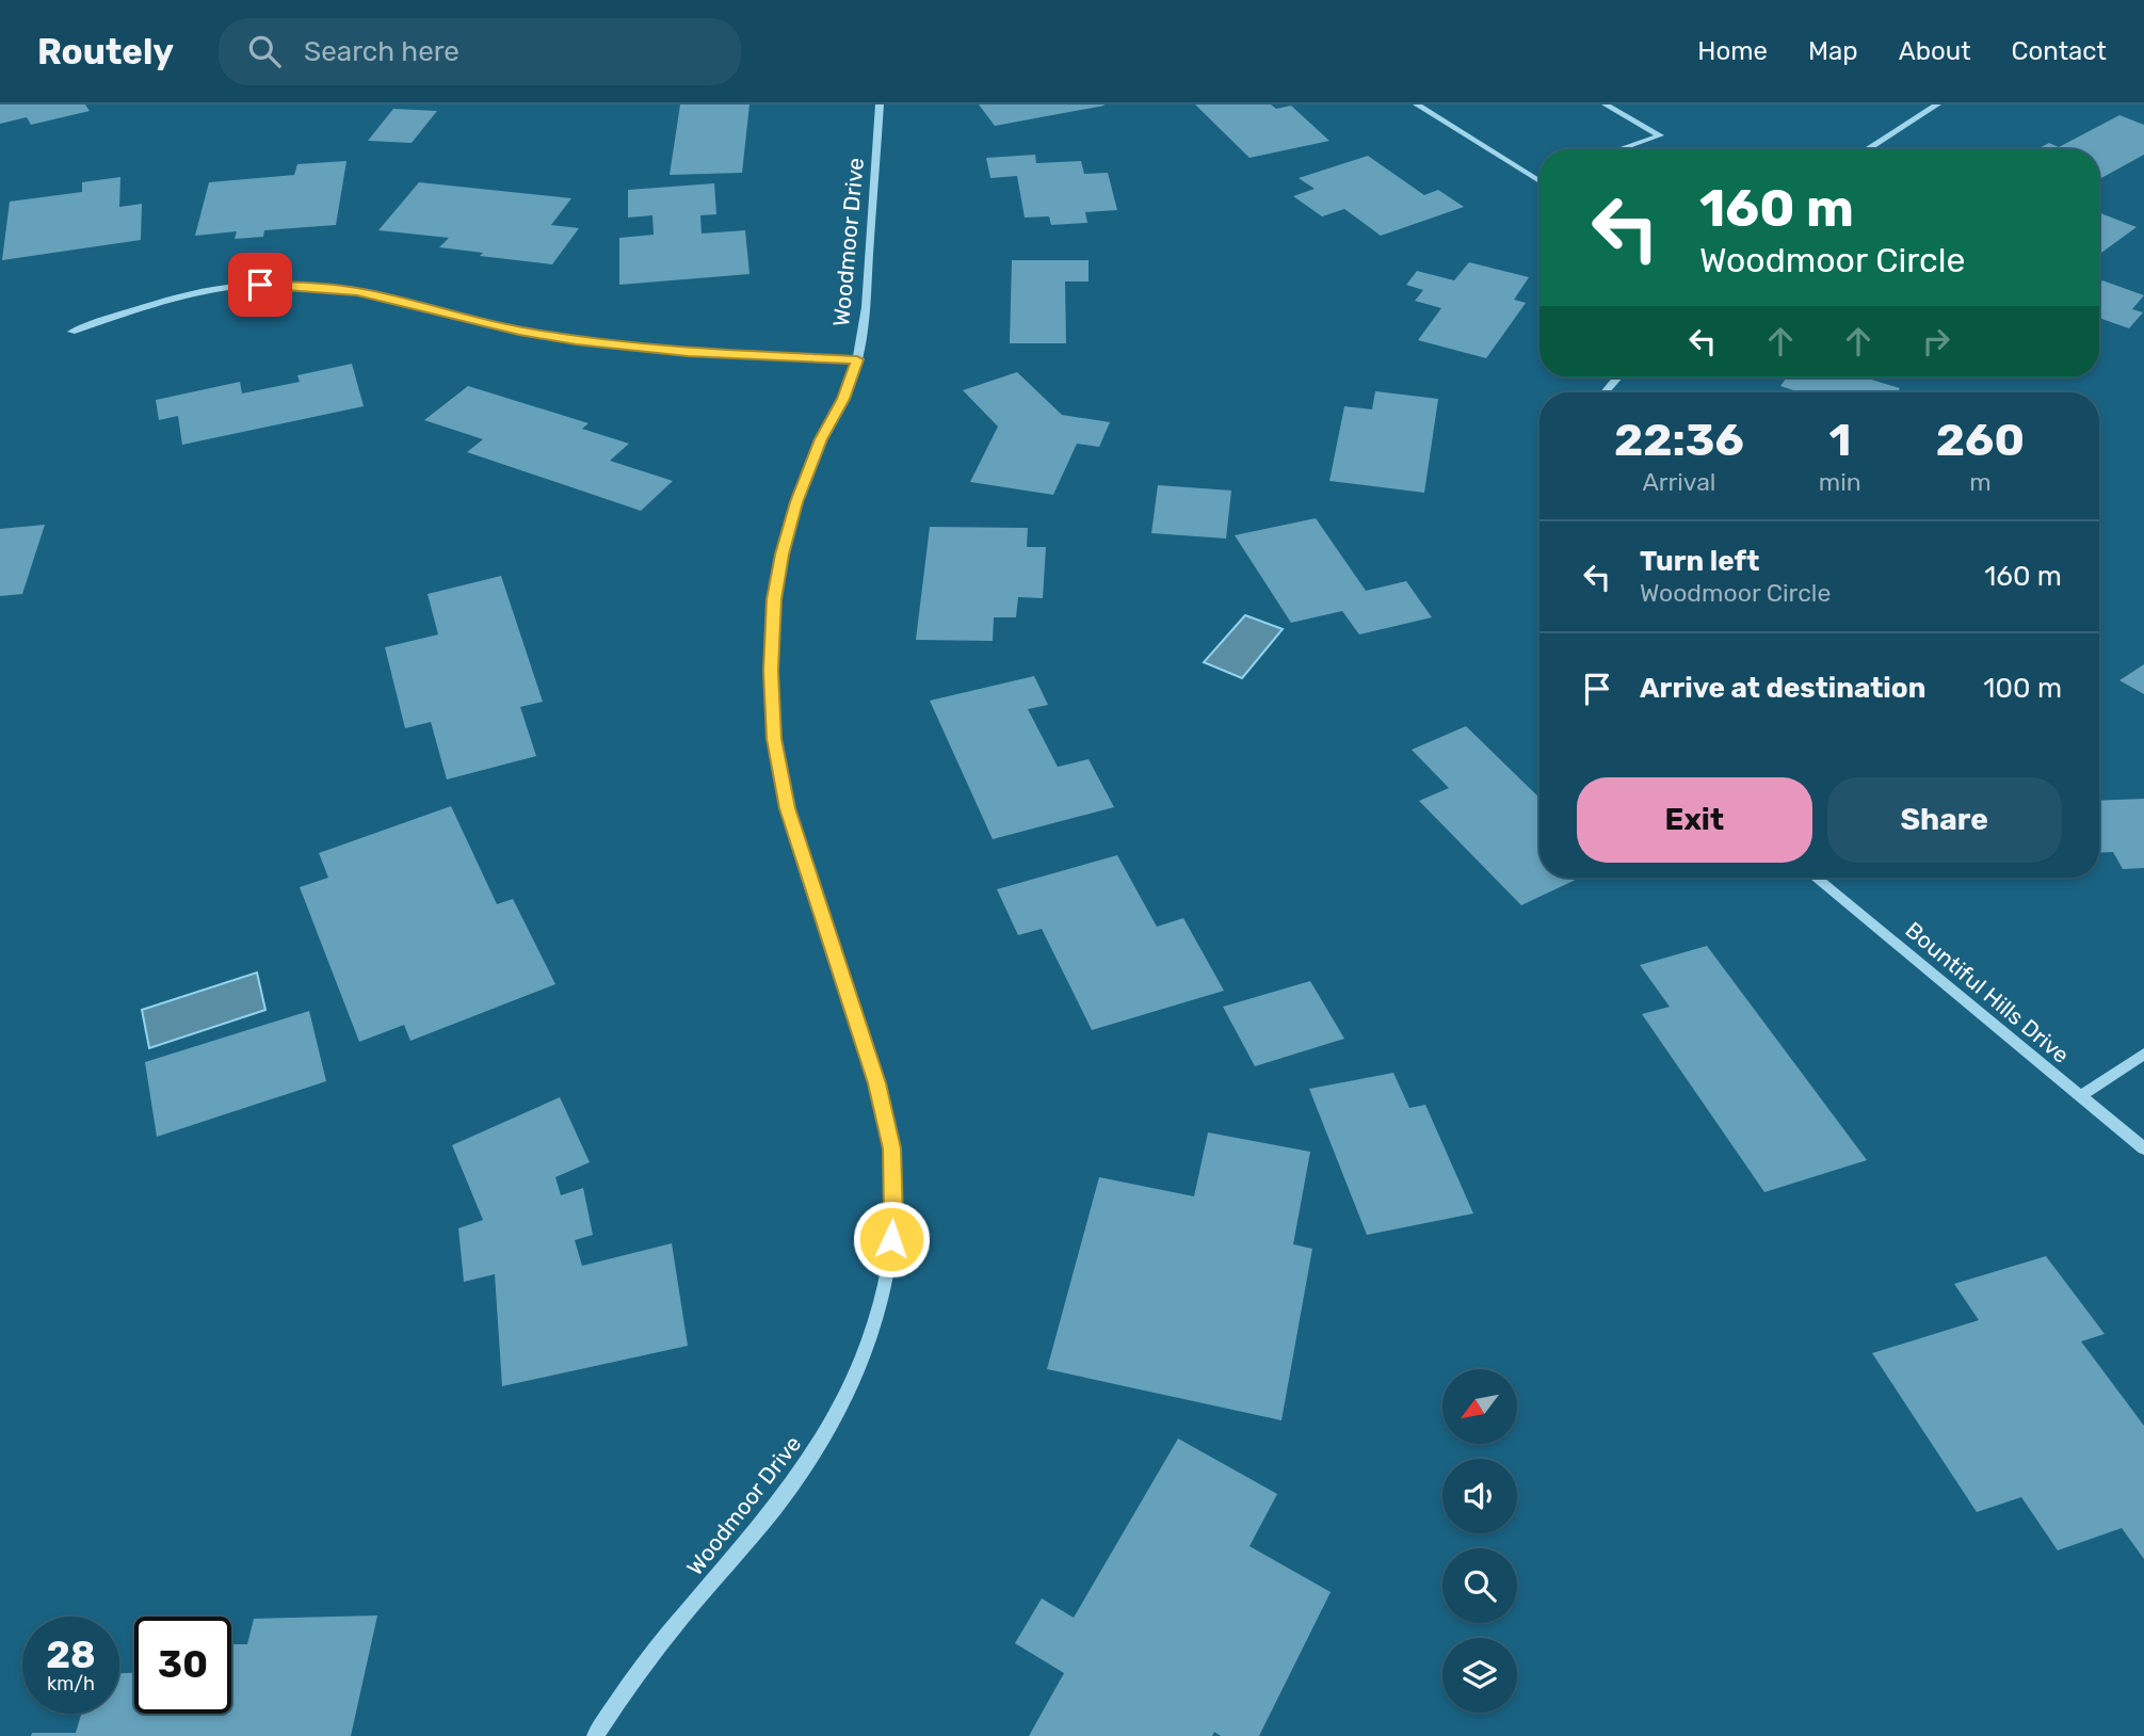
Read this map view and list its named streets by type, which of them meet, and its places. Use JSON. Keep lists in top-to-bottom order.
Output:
{
  "streets": {
    "street": ["Woodmoor Drive", "Bountiful Hills Drive"]
  },
  "north": "bottom left",
  "page": {
    "header": "Routely",
    "search": "Search here",
    "nav": [
      "Home",
      "Map",
      "About",
      "Contact"
    ],
    "turn": ["160 m", "Woodmoor Circle"],
    "eta": [
      "22:36",
      "Arrival",
      "1",
      "min",
      "260",
      "m"
    ],
    "list": [
      {
        "name": "Turn left",
        "note": "Woodmoor Circle",
        "value": "160 m"
      },
      {
        "name": "Arrive at destination",
        "value": "100 m"
      }
    ],
    "buttons": ["Exit", "Share"],
    "speed": "28 km/h",
    "limit": "30"
  }
}
